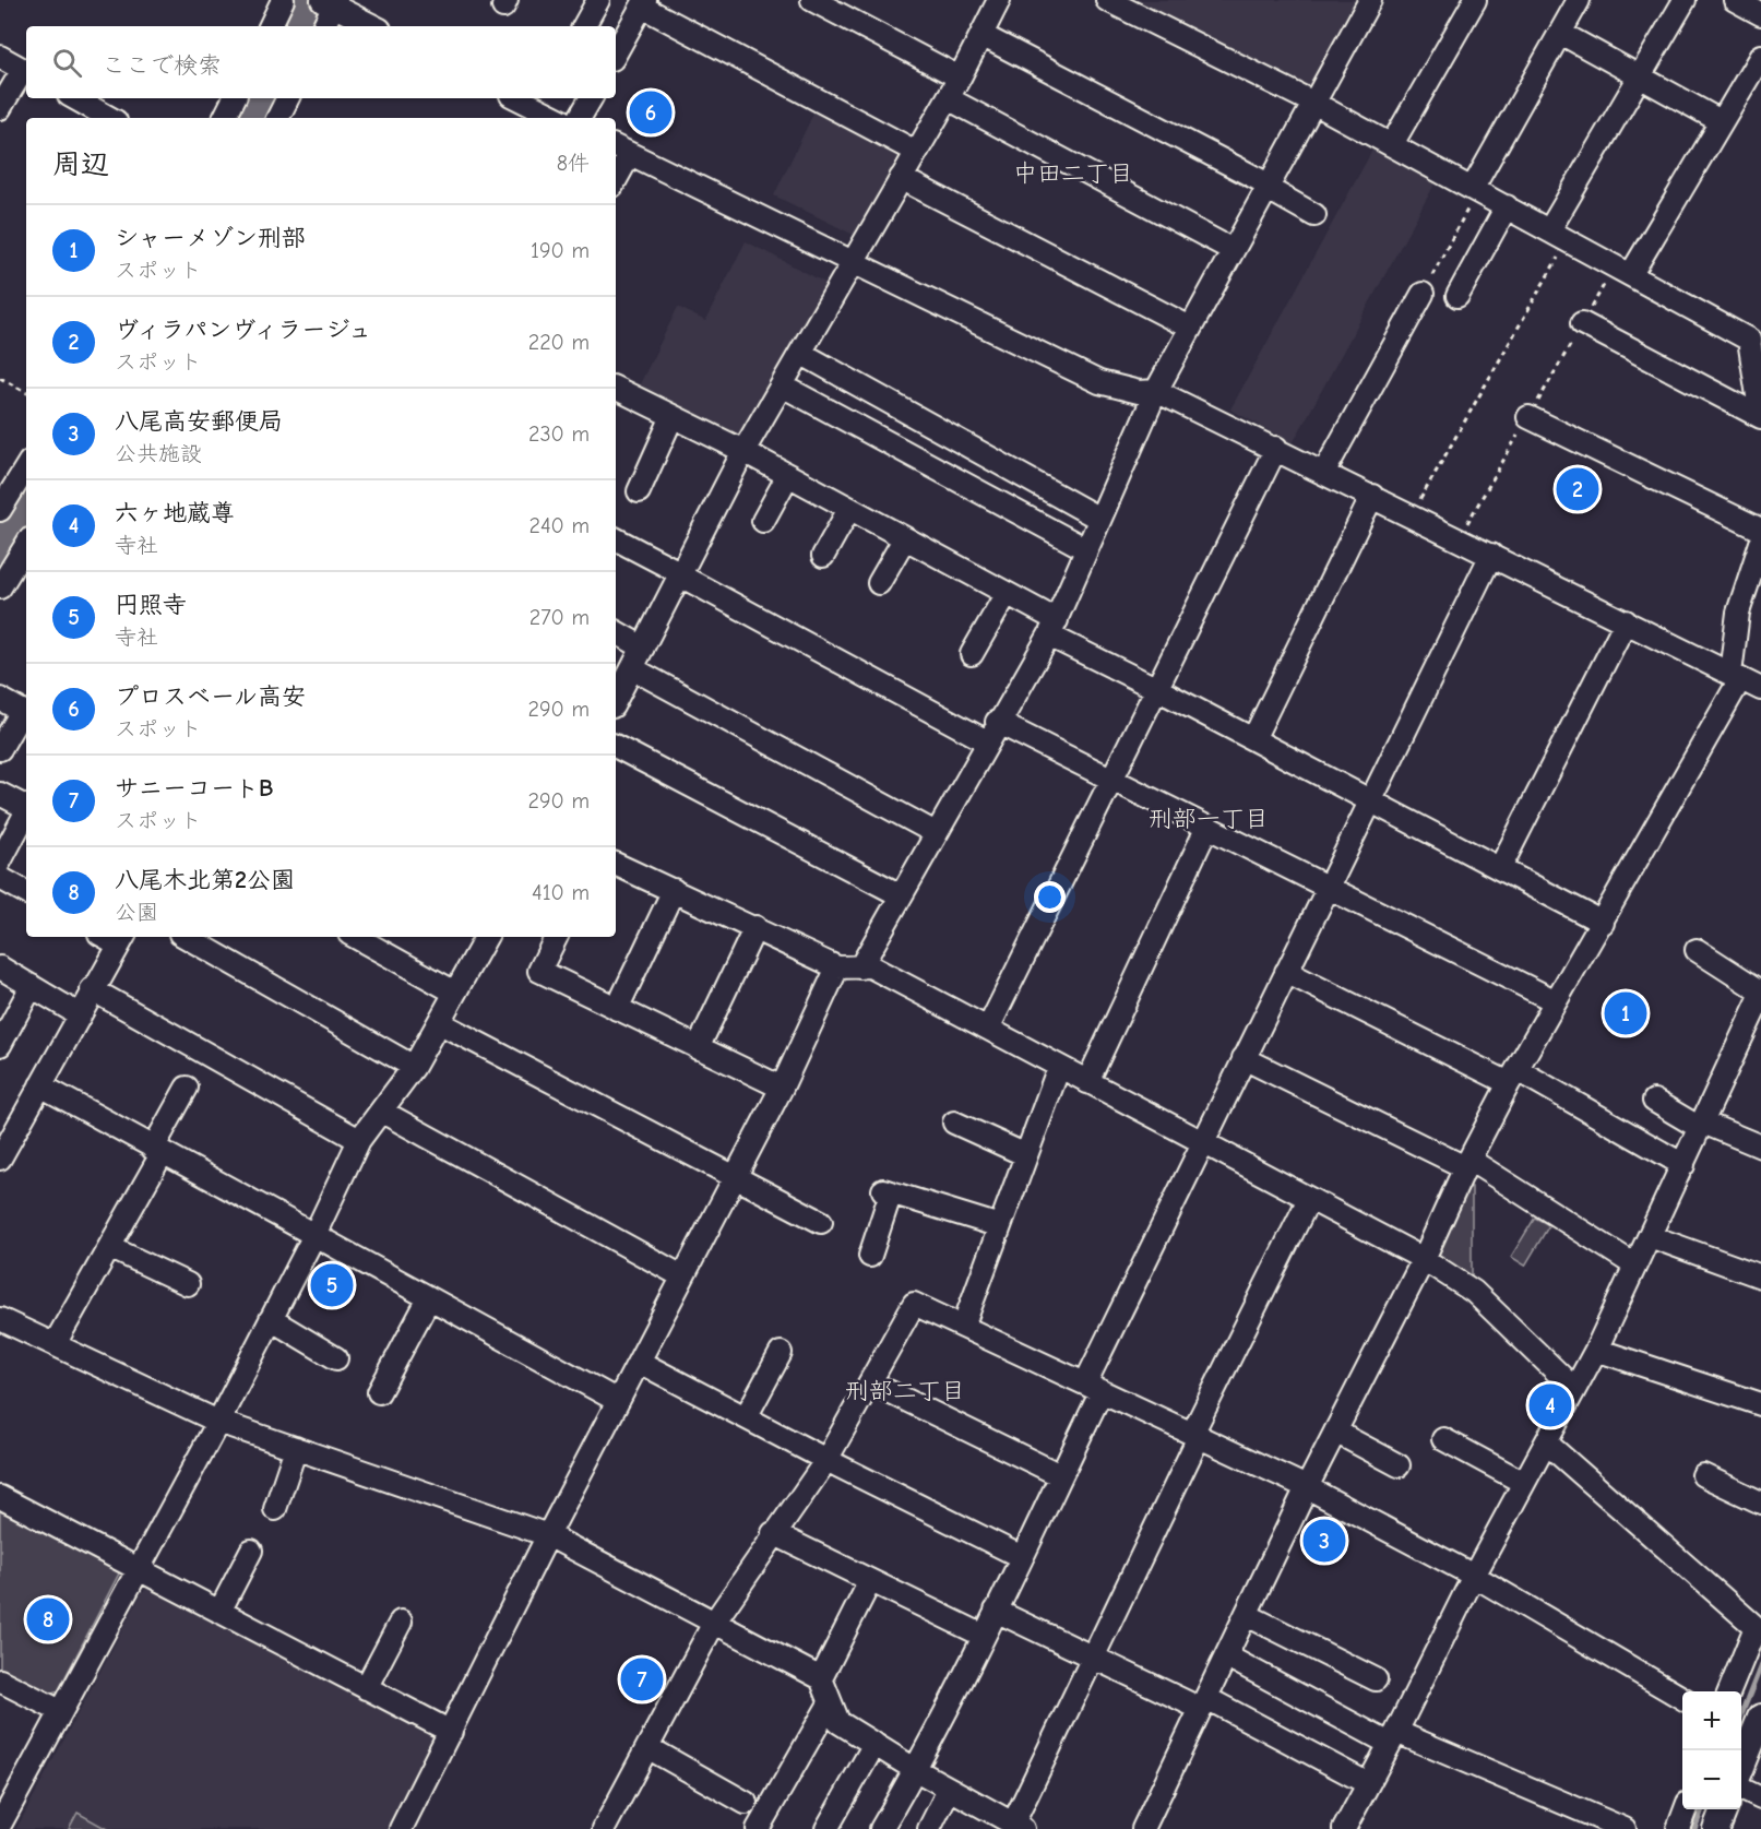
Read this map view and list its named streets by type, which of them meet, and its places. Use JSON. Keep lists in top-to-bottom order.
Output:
{
  "districts": ["中田二丁目", "刑部一丁目", "刑部二丁目"],
  "page": {
    "search": "ここで検索",
    "pins": [
      "6",
      "2",
      "1",
      "5",
      "4",
      "3",
      "8",
      "7"
    ],
    "heading": ["周辺", "8件"],
    "list": [
      {
        "mark": "1",
        "name": "シャーメゾン刑部",
        "note": "スポット",
        "value": "190 m"
      },
      {
        "mark": "2",
        "name": "ヴィラパンヴィラージュ",
        "note": "スポット",
        "value": "220 m"
      },
      {
        "mark": "3",
        "name": "八尾高安郵便局",
        "note": "公共施設",
        "value": "230 m"
      },
      {
        "mark": "4",
        "name": "六ヶ地蔵尊",
        "note": "寺社",
        "value": "240 m"
      },
      {
        "mark": "5",
        "name": "円照寺",
        "note": "寺社",
        "value": "270 m"
      },
      {
        "mark": "6",
        "name": "プロスベール高安",
        "note": "スポット",
        "value": "290 m"
      },
      {
        "mark": "7",
        "name": "サニーコートB",
        "note": "スポット",
        "value": "290 m"
      },
      {
        "mark": "8",
        "name": "八尾木北第2公園",
        "note": "公園",
        "value": "410 m"
      }
    ],
    "map_buttons": ["+", "−"]
  }
}
